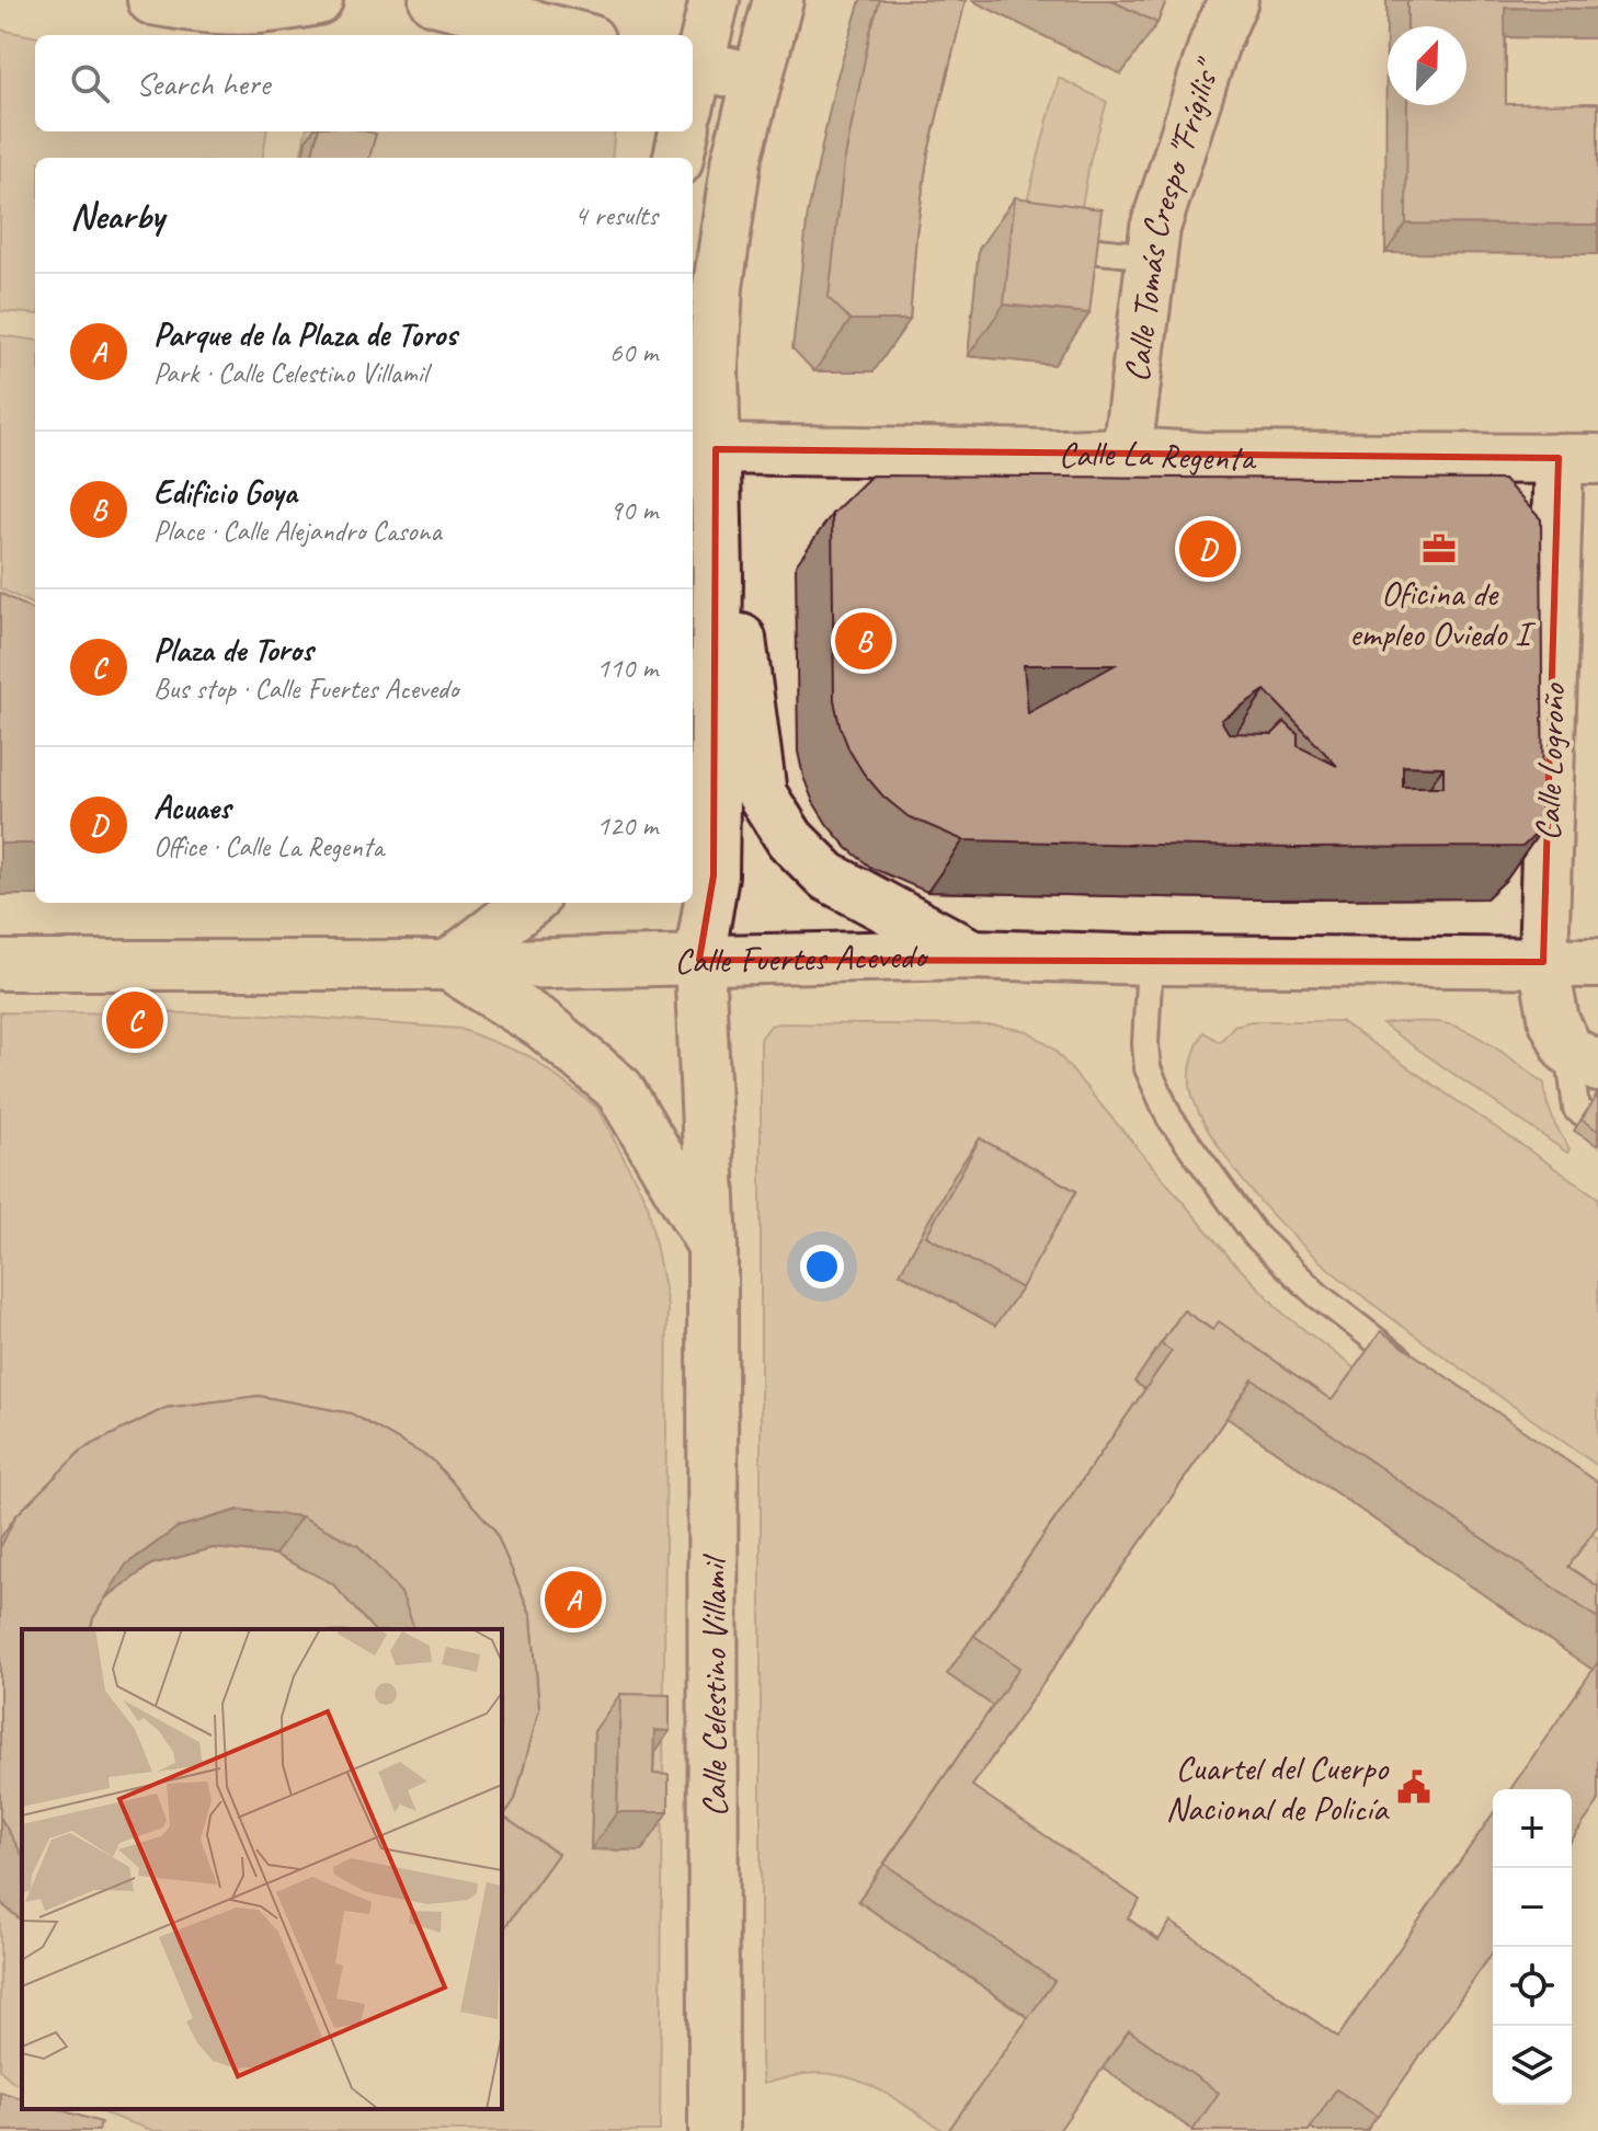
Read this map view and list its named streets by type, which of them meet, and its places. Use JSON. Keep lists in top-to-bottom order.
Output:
{
  "streets": {
    "main road": [
      "Calle Tomás Crespo \"Frígilis\"",
      "Calle La Regenta",
      "Calle Logroño",
      "Calle Fuertes Acevedo",
      "Calle Celestino Villamil"
    ]
  },
  "crossings": [
    ["Calle Tomás Crespo \"Frígilis\"", "Calle La Regenta"],
    ["Calle La Regenta", "Calle Logroño"],
    ["Calle Logroño", "Calle Fuertes Acevedo"],
    ["Calle Fuertes Acevedo", "Calle Celestino Villamil"]
  ],
  "places": {
    "office": ["Oficina de empleo Oviedo I"],
    "public building": ["Cuartel del Cuerpo Nacional de Policía"]
  },
  "north": "top right",
  "page": {
    "search": "Search here",
    "heading": ["Nearby", "4 results"],
    "list": [
      {
        "mark": "A",
        "name": "Parque de la Plaza de Toros",
        "note": "Park · Calle Celestino Villamil",
        "value": "60 m"
      },
      {
        "mark": "B",
        "name": "Edificio Goya",
        "note": "Place · Calle Alejandro Casona",
        "value": "90 m"
      },
      {
        "mark": "C",
        "name": "Plaza de Toros",
        "note": "Bus stop · Calle Fuertes Acevedo",
        "value": "110 m"
      },
      {
        "mark": "D",
        "name": "Acuaes",
        "note": "Office · Calle La Regenta",
        "value": "120 m"
      }
    ],
    "pins": [
      "D",
      "B",
      "C",
      "A"
    ],
    "map_buttons": ["+", "−"]
  }
}
